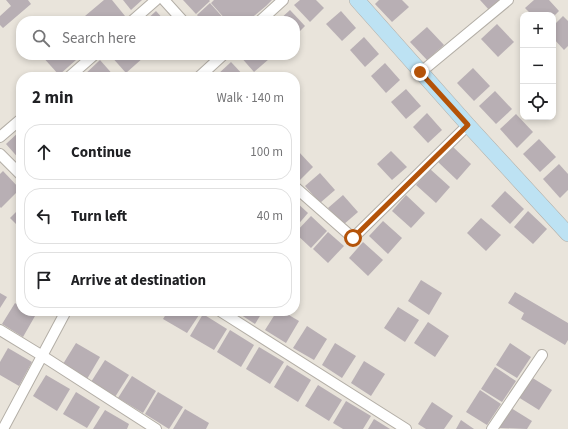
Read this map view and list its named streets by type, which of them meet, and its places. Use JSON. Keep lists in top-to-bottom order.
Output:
{
  "page": {
    "map_buttons": ["+", "−"],
    "search": "Search here",
    "heading": ["2 min", "Walk · 140 m"],
    "list": [
      ["Continue", "100 m"],
      ["Turn left", "40 m"],
      "Arrive at destination"
    ]
  }
}
